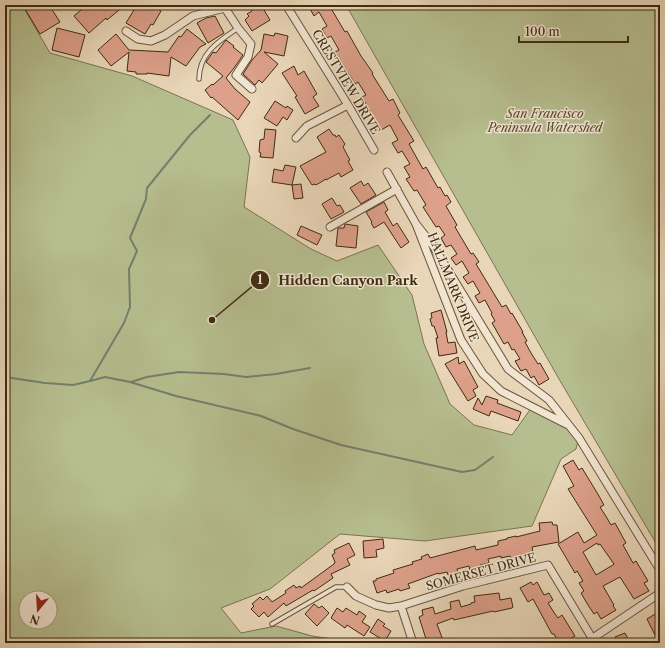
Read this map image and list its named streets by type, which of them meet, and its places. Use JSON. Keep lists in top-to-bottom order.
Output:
{
  "streets": {
    "street": ["CRESTVIEW DRIVE", "HALLMARK DRIVE", "SOMERSET DRIVE"]
  },
  "parks": ["San Francisco Peninsula Watershed"],
  "places": ["Hidden Canyon Park"],
  "scale_bar": "100 m",
  "north": "bottom"
}
